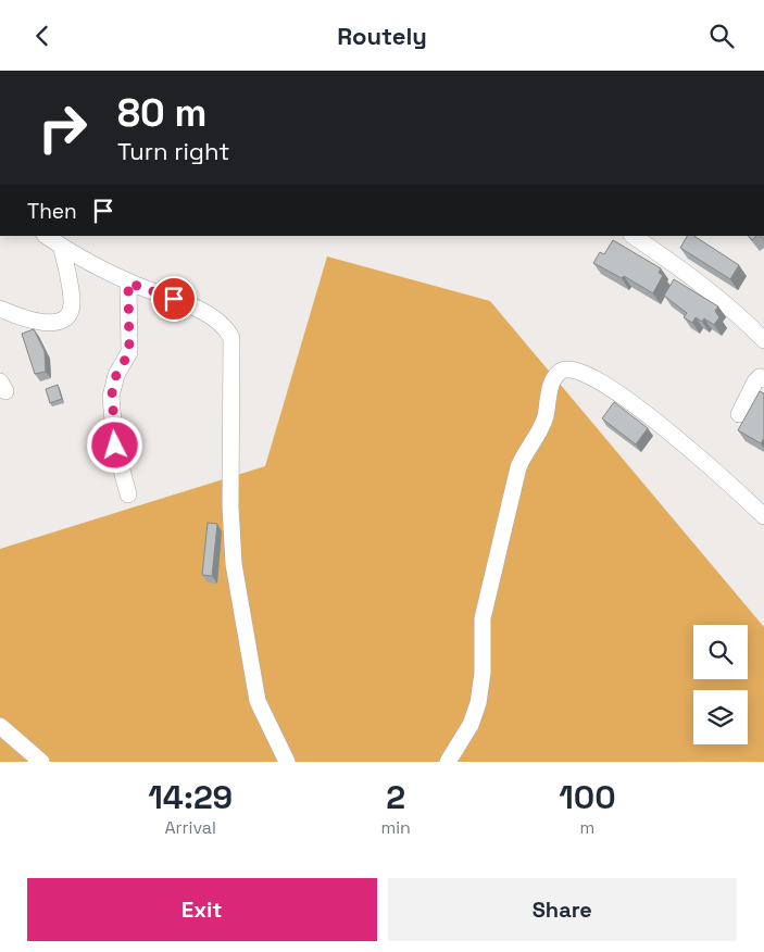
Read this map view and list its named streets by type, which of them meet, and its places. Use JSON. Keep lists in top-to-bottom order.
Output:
{
  "page": {
    "header": "Routely",
    "turn": ["80 m", "Turn right"],
    "then": "Then",
    "eta": [
      "14:29",
      "Arrival",
      "2",
      "min",
      "100",
      "m"
    ],
    "buttons": ["Exit", "Share"]
  }
}
